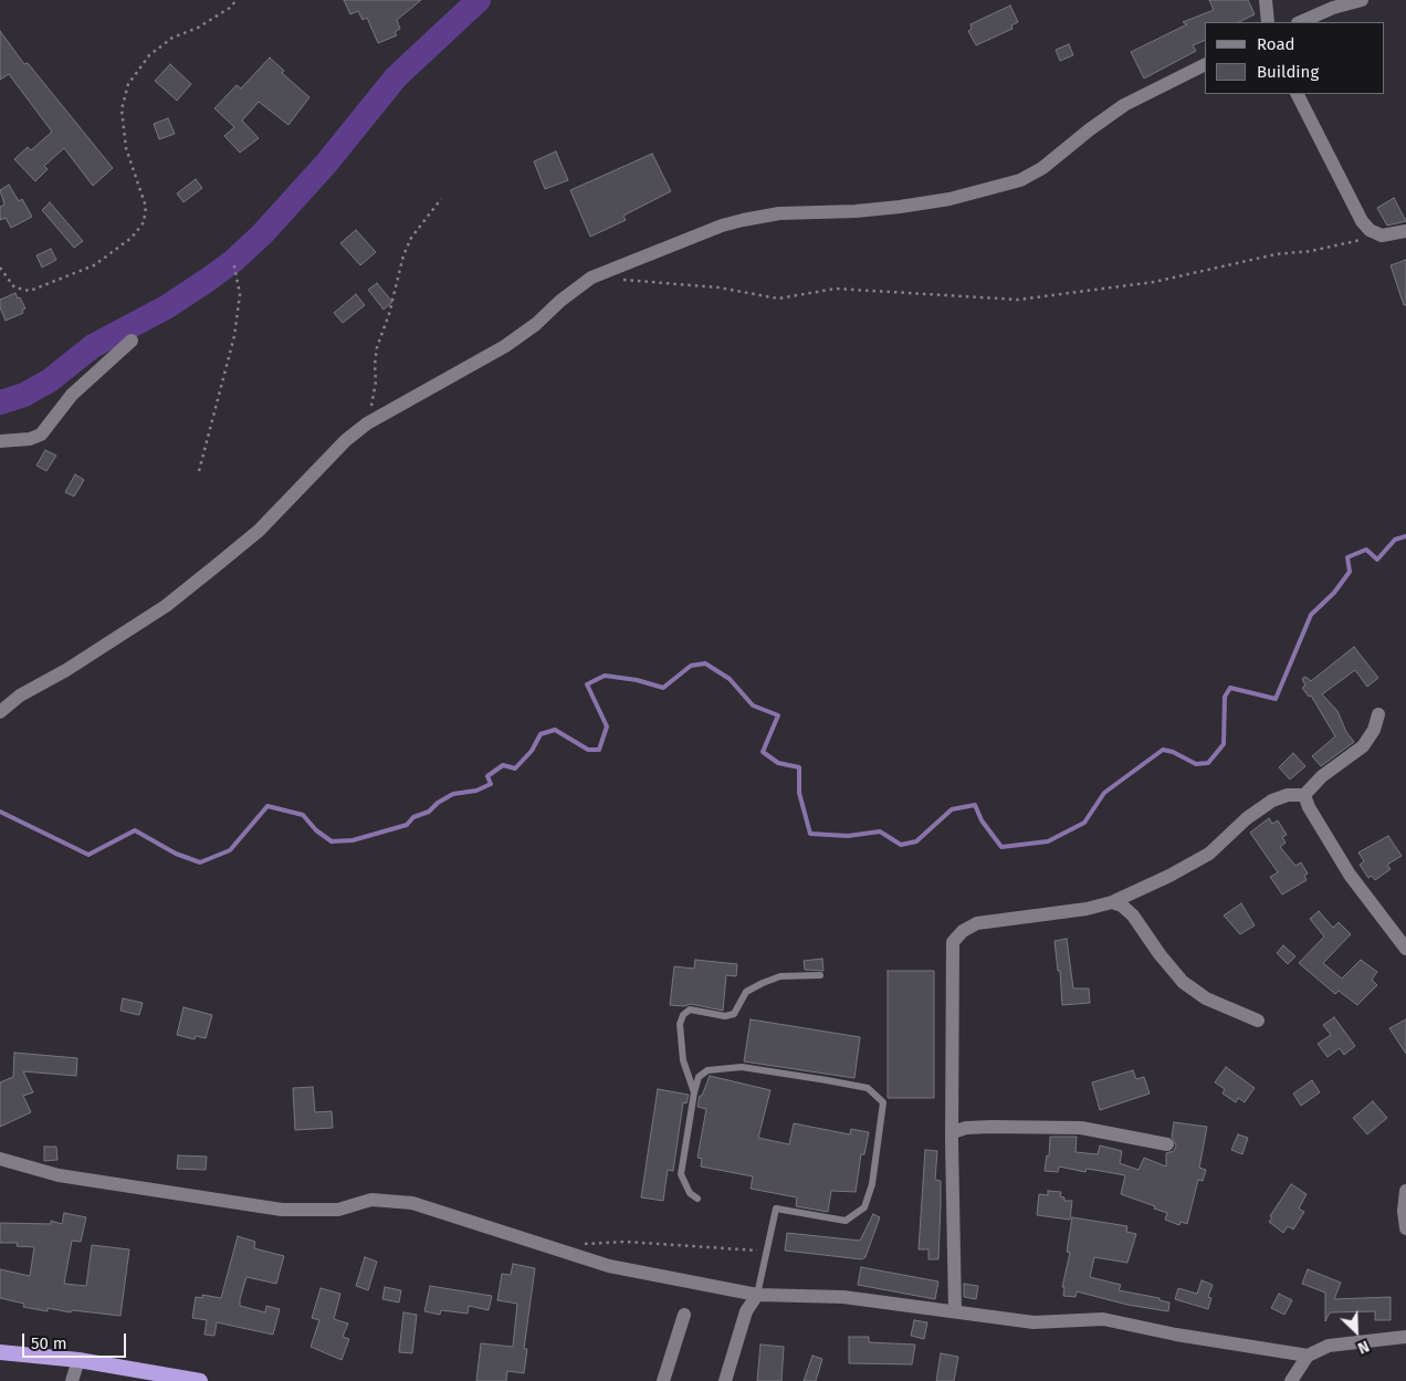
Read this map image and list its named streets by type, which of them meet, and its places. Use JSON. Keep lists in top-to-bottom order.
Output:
{
  "legend": ["Road", "Building"],
  "scale_bar": "50 m",
  "north": "bottom right"
}
